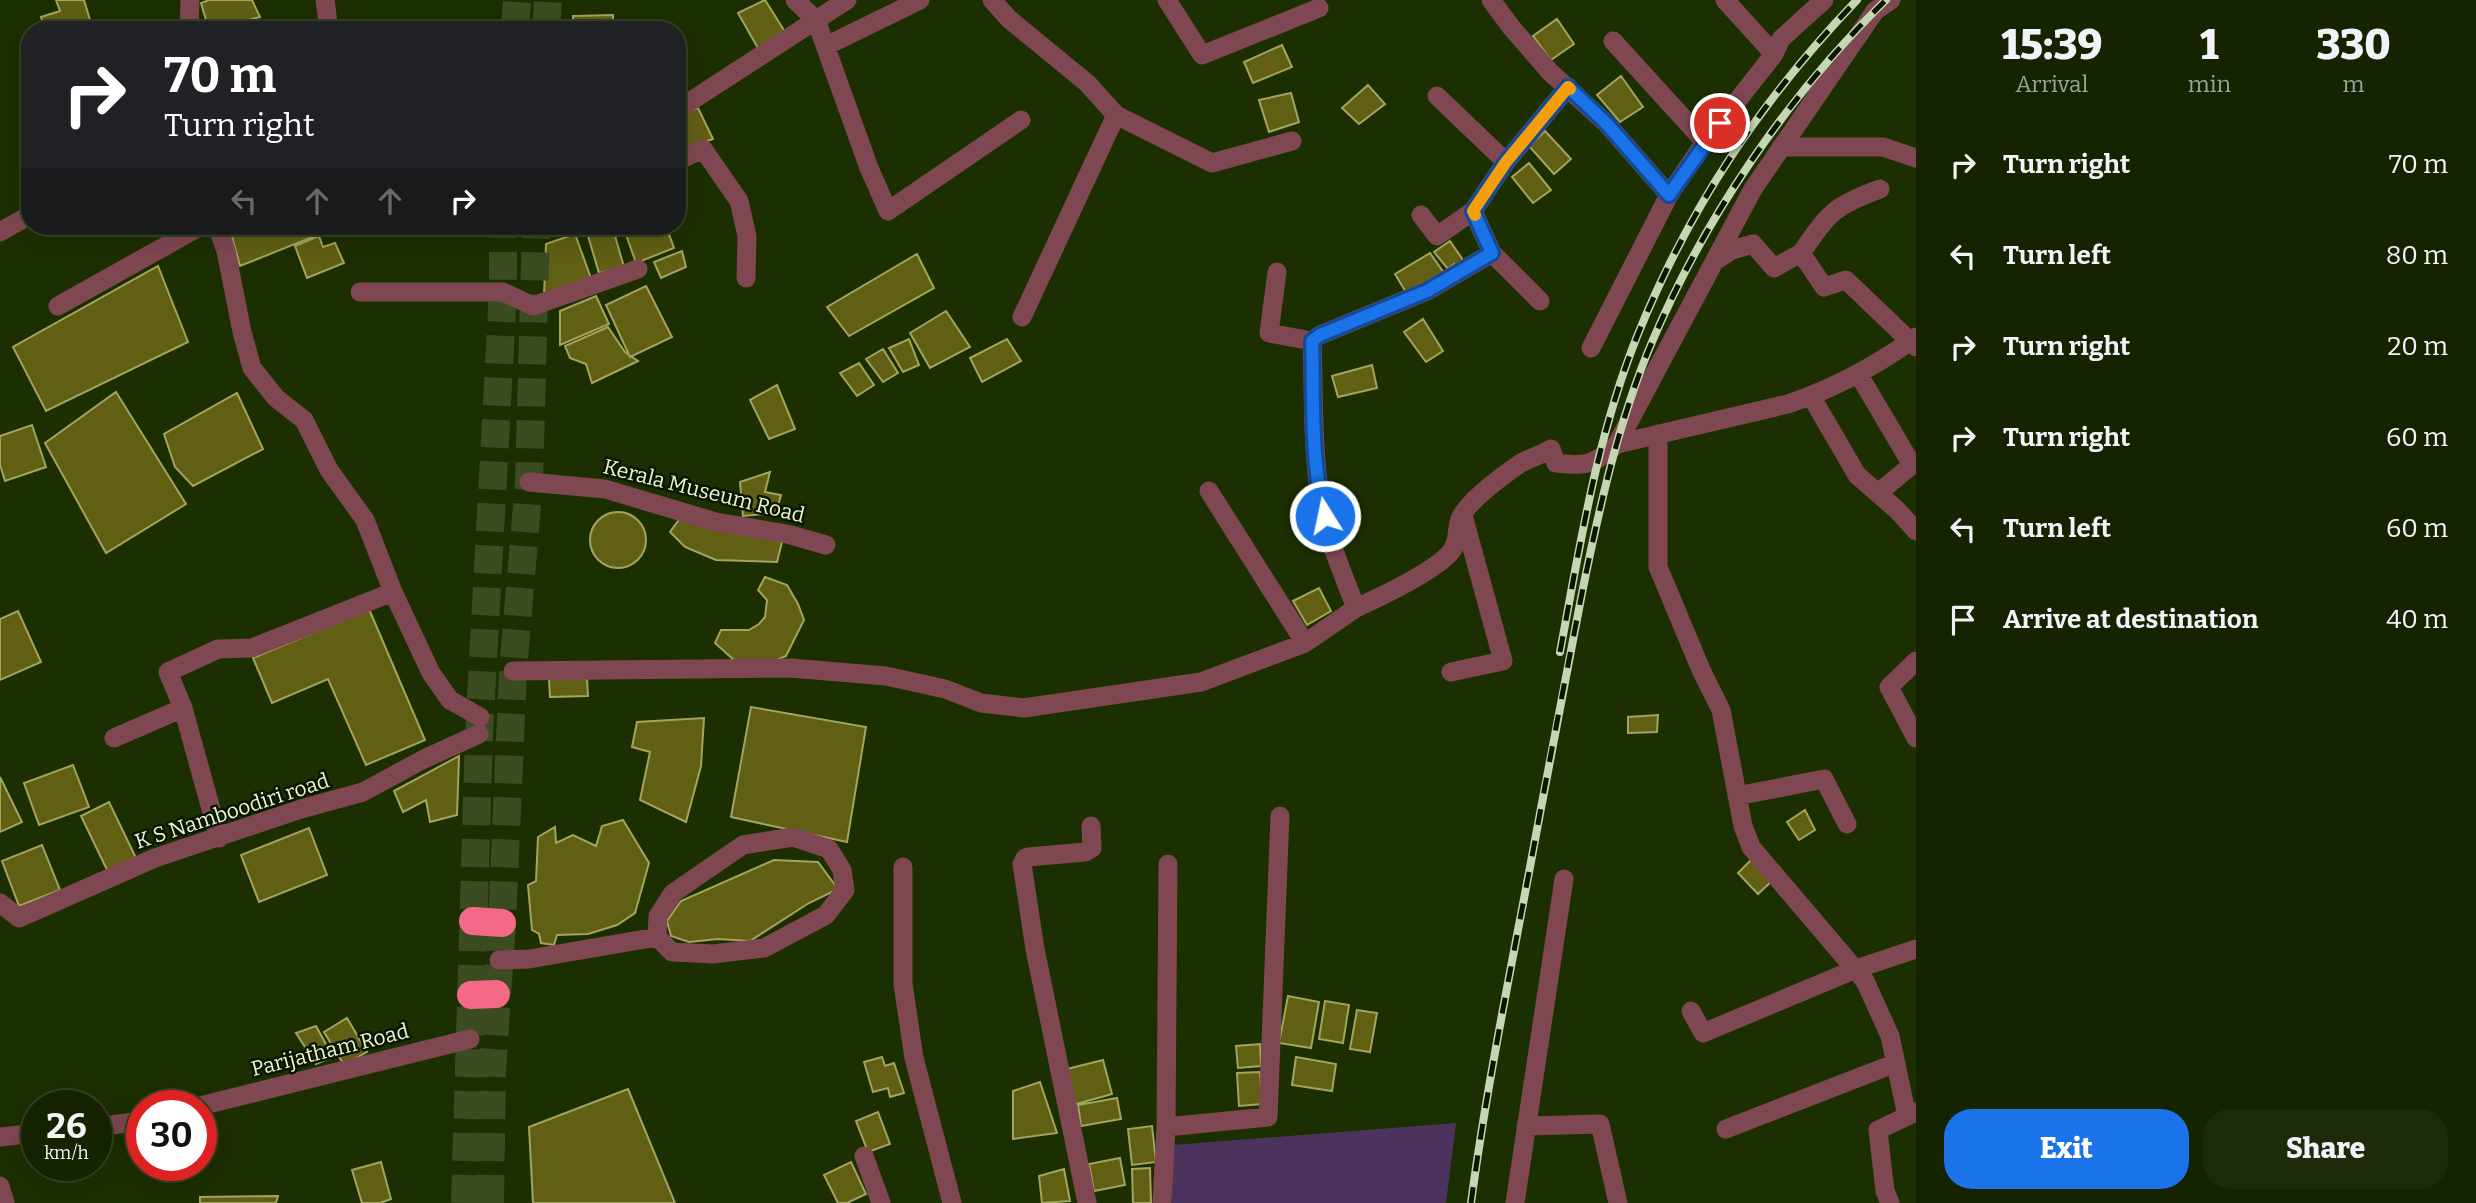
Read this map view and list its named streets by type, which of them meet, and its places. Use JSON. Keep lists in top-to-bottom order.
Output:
{
  "streets": {
    "street": ["Kerala Museum Road", "K S Namboodiri road", "Parijatham Road"]
  },
  "page": {
    "eta": [
      "15:39",
      "Arrival",
      "1",
      "min",
      "330",
      "m"
    ],
    "turn": ["70 m", "Turn right"],
    "list": [
      {
        "name": "Turn right",
        "value": "70 m"
      },
      {
        "name": "Turn left",
        "value": "80 m"
      },
      {
        "name": "Turn right",
        "value": "20 m"
      },
      {
        "name": "Turn right",
        "value": "60 m"
      },
      {
        "name": "Turn left",
        "value": "60 m"
      },
      {
        "name": "Arrive at destination",
        "value": "40 m"
      }
    ],
    "speed": "26 km/h",
    "limit": "30",
    "buttons": ["Exit", "Share"]
  }
}
